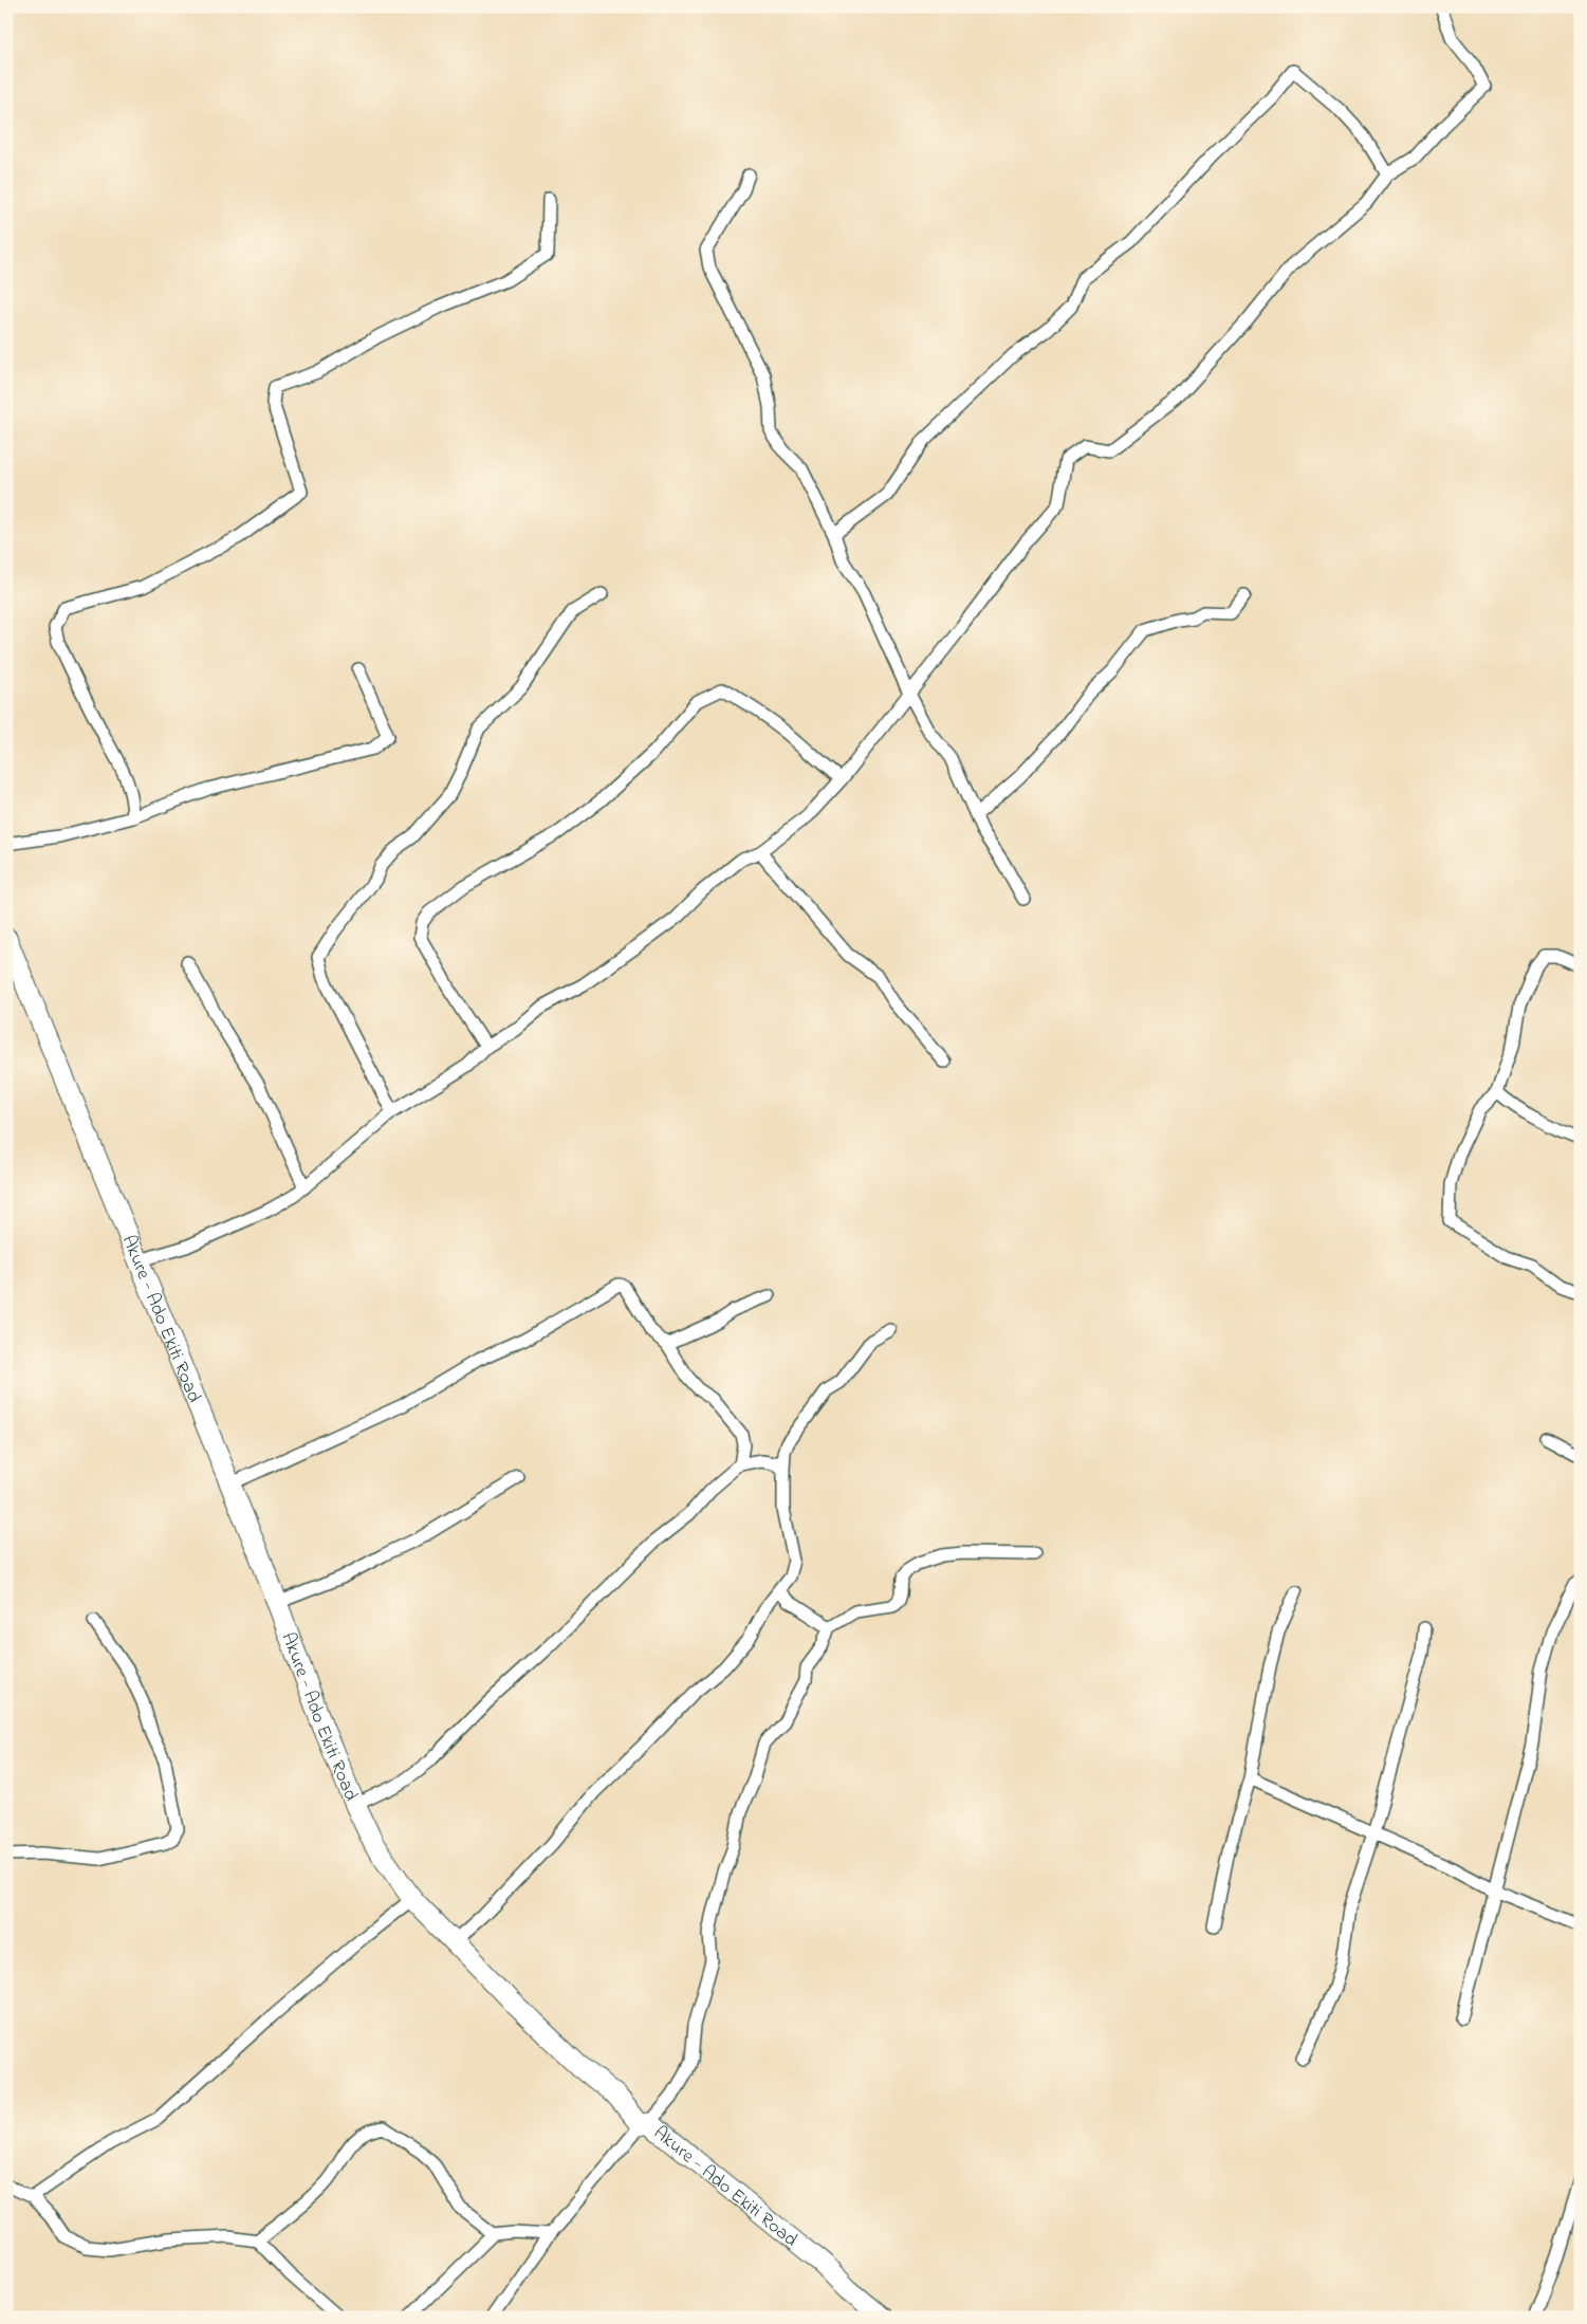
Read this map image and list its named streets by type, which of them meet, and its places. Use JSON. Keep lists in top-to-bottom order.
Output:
{
  "streets": {
    "main road": ["Akure - Ado Ekiti Road"]
  }
}
